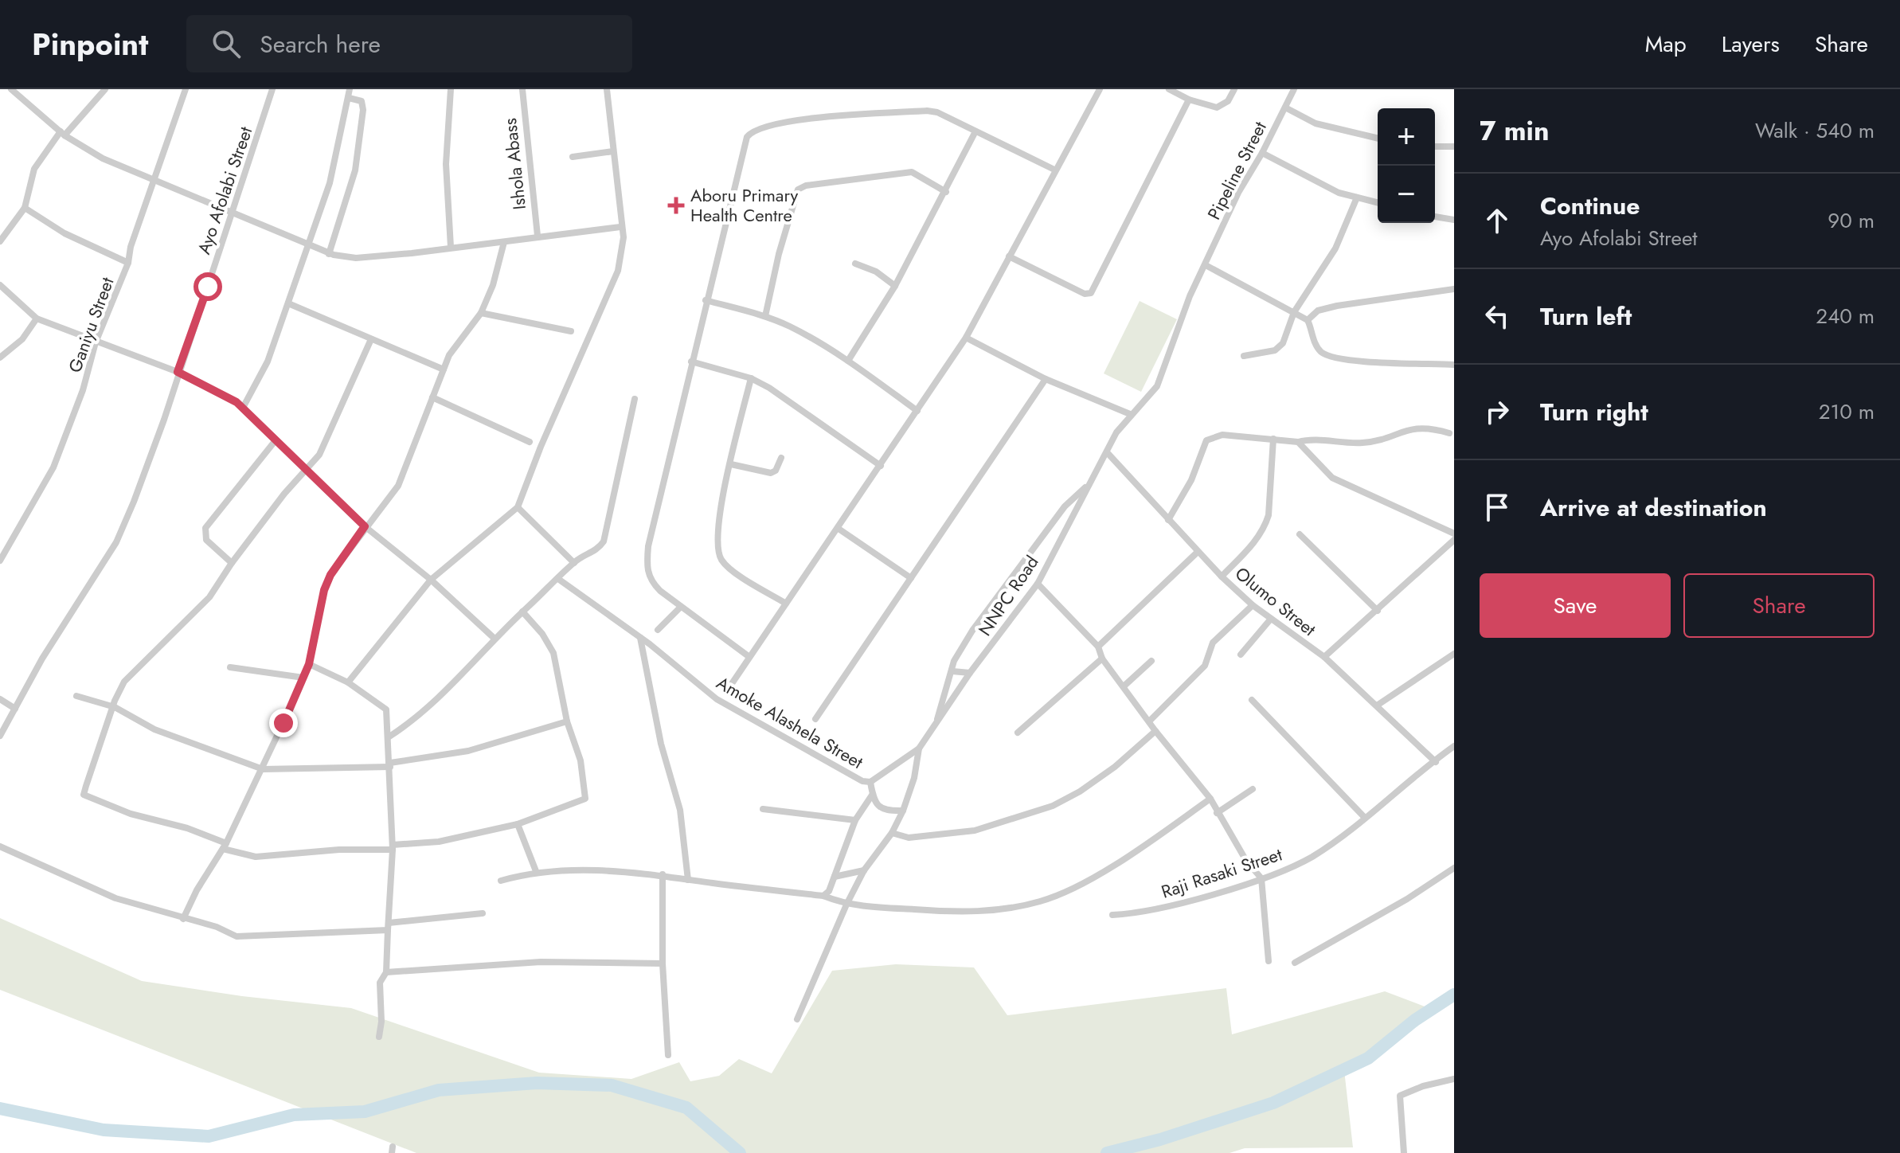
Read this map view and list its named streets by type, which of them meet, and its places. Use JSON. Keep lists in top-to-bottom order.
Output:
{
  "streets": {
    "street": [
      "Ishola Abass",
      "Pipeline Street",
      "Ayo Afolabi Street",
      "Ganiyu Street",
      "NNPC Road",
      "Olumo Street",
      "Amoke Alashela Street",
      "Raji Rasaki Street"
    ]
  },
  "crossings": [
    ["Pipeline Street", "NNPC Road"],
    ["NNPC Road", "Olumo Street"],
    ["NNPC Road", "Amoke Alashela Street"],
    ["Olumo Street", "Raji Rasaki Street"]
  ],
  "places": {
    "health": ["Aboru Primary Health Centre"]
  },
  "page": {
    "header": "Pinpoint",
    "search": "Search here",
    "nav": ["Map", "Layers", "Share"],
    "heading": ["7 min", "Walk · 540 m"],
    "map_buttons": ["+", "−"],
    "list": [
      ["Continue", "Ayo Afolabi Street", "90 m"],
      ["Turn left", "240 m"],
      ["Turn right", "210 m"],
      "Arrive at destination"
    ],
    "buttons": ["Save", "Share"]
  }
}
